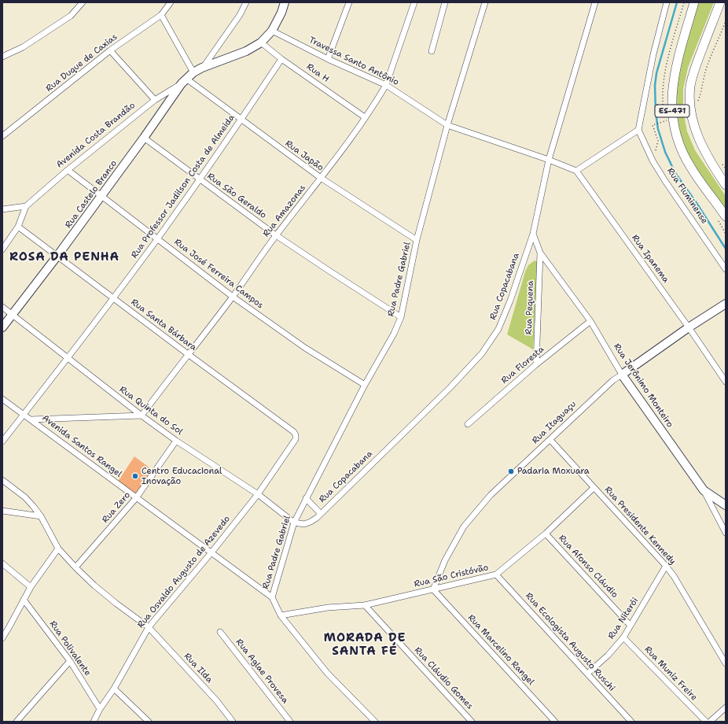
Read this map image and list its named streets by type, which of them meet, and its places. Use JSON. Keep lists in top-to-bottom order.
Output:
{
  "streets": {
    "main road": ["ES-471"],
    "street": [
      "Travessa Santo Antônio",
      "Rua Duque de Caxias",
      "Rua H",
      "Avenida Costa Brandão",
      "Rua Japão",
      "Rua Professor Jadilson Costa de Almeida",
      "Rua Castelo Branco",
      "Rua São Geraldo",
      "Rua Fluminense",
      "Rua Amazonas",
      "Rua Ipanema",
      "Rua José Ferreira Campos",
      "Rua Padre Gabriel",
      "Rua Copacabana",
      "Rua Pequena",
      "Rua Santa Bárbara",
      "Rua Floresta",
      "Rua Jerônimo Monteiro",
      "Rua Quinta do Sol",
      "Rua Itaguaçu",
      "Avenida Santos Rangel",
      "Rua Zero",
      "Rua Presidente Kennedy",
      "Rua Afonso Cláudio",
      "Rua Osvaldo Augusto de Azevedo",
      "Rua São Cristóvão",
      "Rua Niterói",
      "Rua Ecologista Augusto Ruschi",
      "Rua Polivalente",
      "Rua Marcelino Rangel",
      "Rua Ilda",
      "Rua Aglae Provesa",
      "Rua Muniz Freire",
      "Rua Cláudio Gomes"
    ]
  },
  "crossings": [
    ["Travessa Santo Antônio", "Rua Amazonas"],
    ["Travessa Santo Antônio", "Rua Padre Gabriel"],
    ["Travessa Santo Antônio", "Rua Copacabana"],
    ["Rua H", "Rua Professor Jadilson Costa de Almeida"],
    ["Rua H", "Rua Amazonas"],
    ["Avenida Costa Brandão", "Rua Japão"],
    ["Avenida Costa Brandão", "Rua Castelo Branco"],
    ["Avenida Costa Brandão", "Rua José Ferreira Campos"],
    ["Rua Japão", "Rua Professor Jadilson Costa de Almeida"],
    ["Rua Japão", "Rua Castelo Branco"],
    ["Rua Japão", "Rua Amazonas"],
    ["Rua Japão", "Rua Padre Gabriel"],
    ["Rua Professor Jadilson Costa de Almeida", "Rua São Geraldo"],
    ["Rua Professor Jadilson Costa de Almeida", "Rua José Ferreira Campos"],
    ["Rua Professor Jadilson Costa de Almeida", "Rua Santa Bárbara"],
    ["Rua Professor Jadilson Costa de Almeida", "Rua Quinta do Sol"],
    ["Rua Professor Jadilson Costa de Almeida", "Avenida Santos Rangel"],
    ["Rua Castelo Branco", "Rua São Geraldo"],
    ["Rua Castelo Branco", "Rua José Ferreira Campos"],
    ["Rua Castelo Branco", "Rua Santa Bárbara"],
    ["Rua Castelo Branco", "Rua Quinta do Sol"],
    ["Rua São Geraldo", "Rua Amazonas"],
    ["Rua São Geraldo", "Rua Padre Gabriel"],
    ["Rua Amazonas", "Rua José Ferreira Campos"],
    ["Rua Amazonas", "Rua Santa Bárbara"],
    ["Rua Amazonas", "Rua Quinta do Sol"],
    ["Rua Ipanema", "Rua Itaguaçu"],
    ["Rua José Ferreira Campos", "Rua Padre Gabriel"],
    ["Rua Padre Gabriel", "Rua Copacabana"],
    ["Rua Padre Gabriel", "Rua Quinta do Sol"],
    ["Rua Padre Gabriel", "Avenida Santos Rangel"],
    ["Rua Copacabana", "Rua Jerônimo Monteiro"],
    ["Rua Copacabana", "Rua Quinta do Sol"],
    ["Rua Pequena", "Rua Floresta"],
    ["Rua Pequena", "Rua Jerônimo Monteiro"],
    ["Rua Santa Bárbara", "Rua Osvaldo Augusto de Azevedo"],
    ["Rua Floresta", "Rua Jerônimo Monteiro"],
    ["Rua Jerônimo Monteiro", "Rua Itaguaçu"],
    ["Rua Quinta do Sol", "Rua Zero"],
    ["Rua Quinta do Sol", "Rua Osvaldo Augusto de Azevedo"],
    ["Rua Itaguaçu", "Rua Presidente Kennedy"],
    ["Rua Itaguaçu", "Rua São Cristóvão"],
    ["Rua Itaguaçu", "Rua Marcelino Rangel"],
    ["Avenida Santos Rangel", "Rua Zero"],
    ["Avenida Santos Rangel", "Rua Osvaldo Augusto de Azevedo"],
    ["Rua Zero", "Rua Ilda"],
    ["Rua Presidente Kennedy", "Rua São Cristóvão"],
    ["Rua Presidente Kennedy", "Rua Niterói"],
    ["Rua Afonso Cláudio", "Rua São Cristóvão"],
    ["Rua Afonso Cláudio", "Rua Niterói"],
    ["Rua Osvaldo Augusto de Azevedo", "Rua Polivalente"],
    ["Rua Osvaldo Augusto de Azevedo", "Rua Ilda"],
    ["Rua São Cristóvão", "Rua Ecologista Augusto Ruschi"],
    ["Rua São Cristóvão", "Rua Marcelino Rangel"],
    ["Rua São Cristóvão", "Rua Cláudio Gomes"],
    ["Rua Niterói", "Rua Ecologista Augusto Ruschi"],
    ["Rua Niterói", "Rua Muniz Freire"]
  ],
  "districts": ["ROSA DA PENHA", "MORADA DE SANTA FÉ"],
  "places": ["Padaria Moxuara", "Centro Educacional Inovação"]
}
